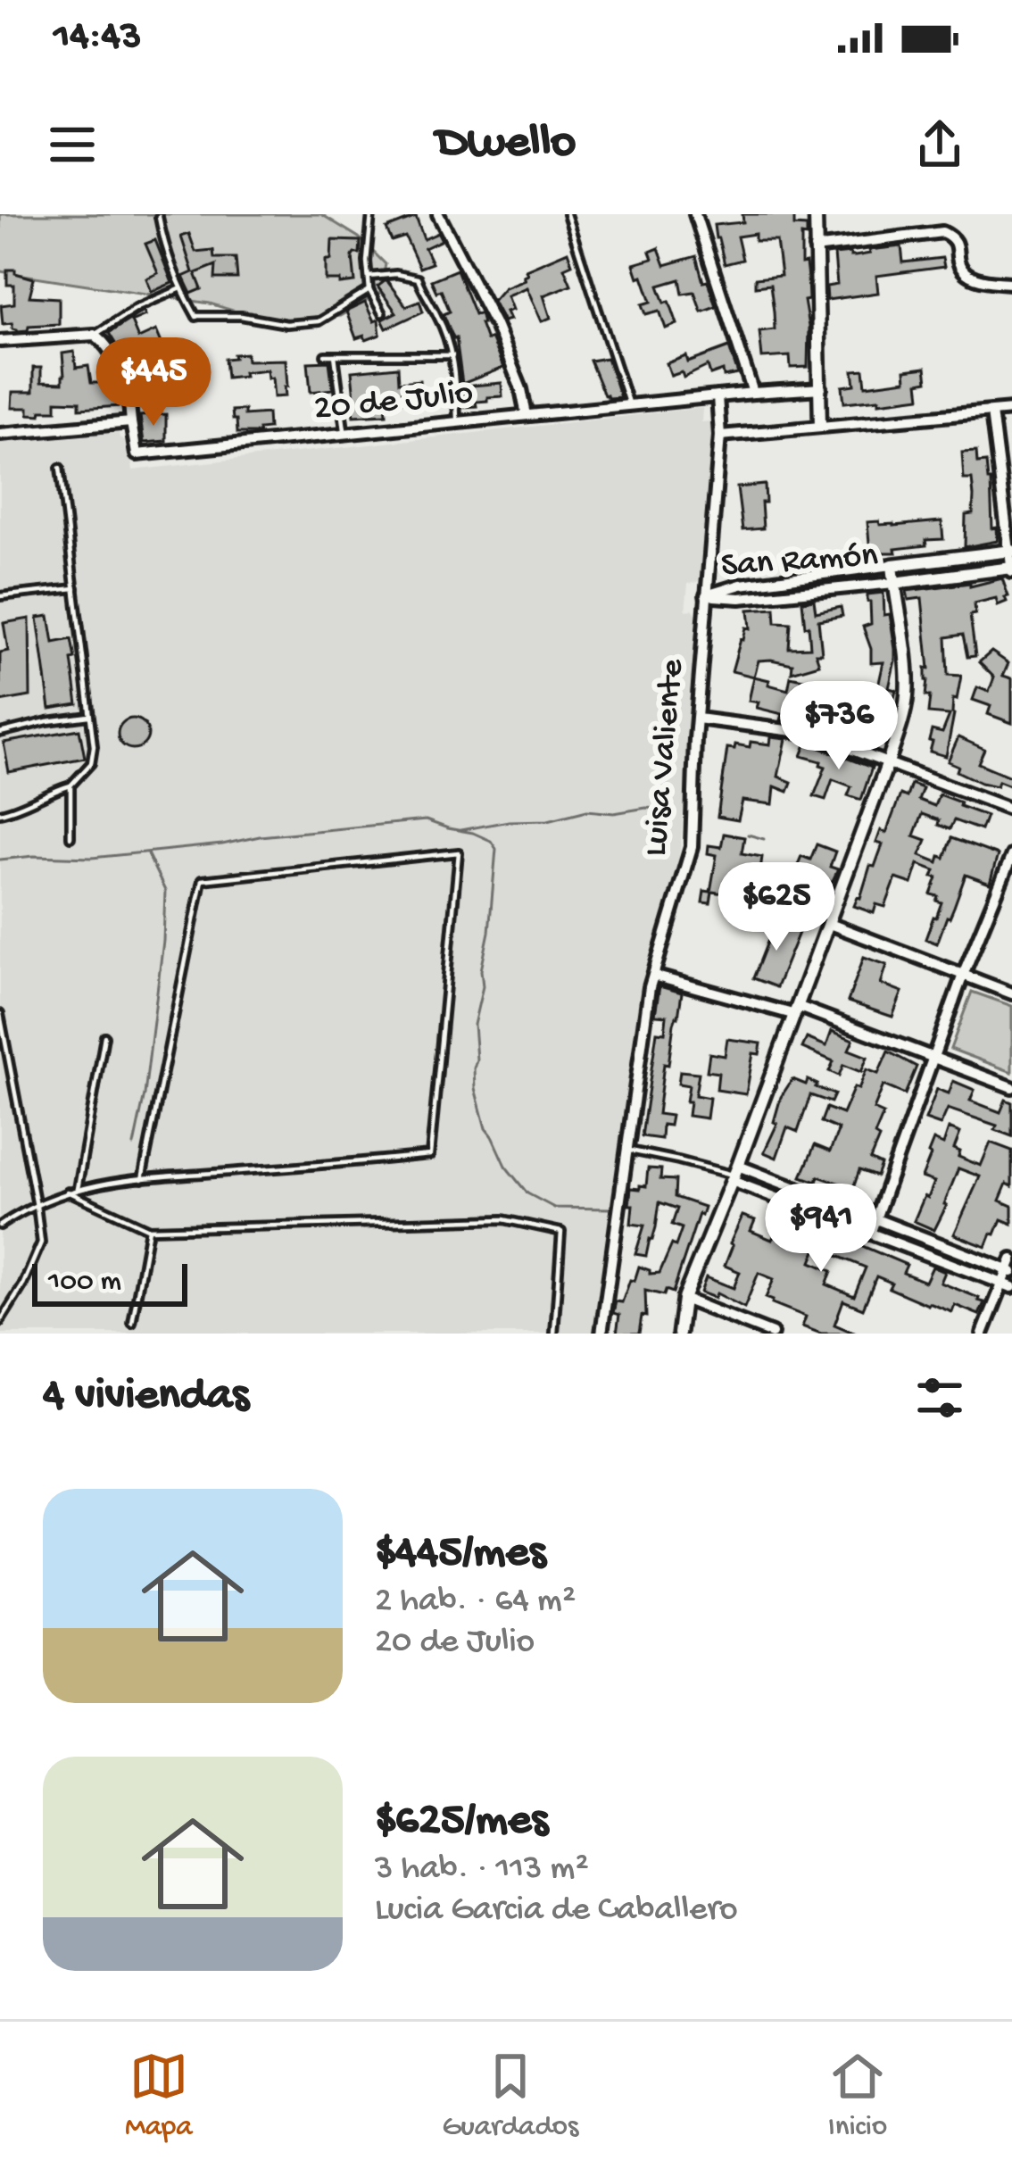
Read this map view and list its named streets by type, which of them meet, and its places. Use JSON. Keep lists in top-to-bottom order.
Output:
{
  "streets": {
    "street": ["20 de Julio", "San Ramón", "Luisa Valiente"]
  },
  "crossings": [
    ["20 de Julio", "Luisa Valiente"],
    ["San Ramón", "Luisa Valiente"]
  ],
  "scale_bar": "100 m",
  "page": {
    "status": "14:43",
    "header": "Dwello",
    "price": [
      "$445",
      "$736",
      "$625",
      "$941"
    ],
    "scale": "100 m",
    "heading": "4 viviendas",
    "list": [
      {
        "name": "$445/mes",
        "note": "2 hab. · 64 m² · 20 de Julio"
      },
      {
        "name": "$625/mes",
        "note": "3 hab. · 113 m² · Lucia Garcia de Caballero"
      }
    ],
    "tabs": ["Mapa", "Guardados", "Inicio"]
  }
}
